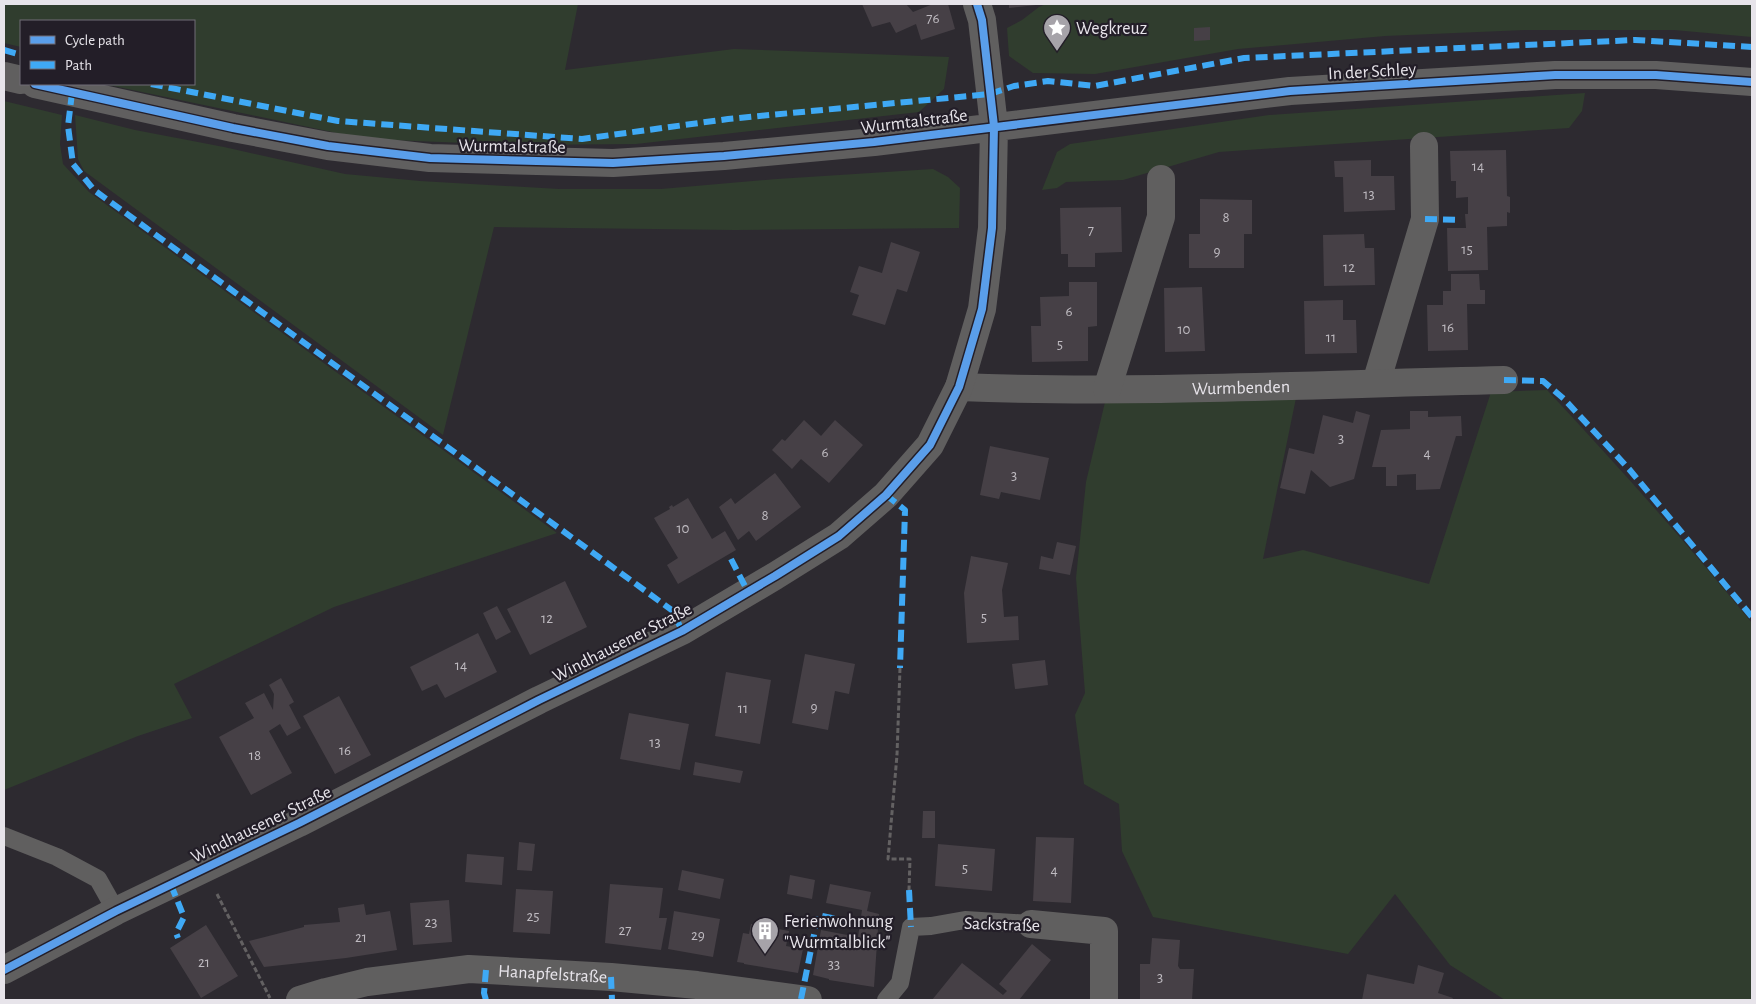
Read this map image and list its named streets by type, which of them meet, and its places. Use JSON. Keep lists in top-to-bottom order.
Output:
{
  "streets": {
    "street": [
      "In der Schley",
      "Wurmtalstraße",
      "Wurmbenden",
      "Windhausener Straße",
      "Sackstraße",
      "Hanapfelstraße"
    ]
  },
  "crossings": [
    ["In der Schley", "Wurmtalstraße"],
    ["In der Schley", "Windhausener Straße"],
    ["Wurmtalstraße", "Windhausener Straße"],
    ["Wurmbenden", "Windhausener Straße"]
  ],
  "places": {
    "place": ["Wegkreuz"],
    "building": ["Ferienwohnung \"Wurmtalblick\""]
  },
  "house_numbers": [
    "76",
    "14",
    "13",
    "8",
    "7",
    "15",
    "9",
    "12",
    "6",
    "16",
    "10",
    "11",
    "5",
    "3",
    "6",
    "4",
    "3",
    "8",
    "10",
    "5",
    "12",
    "14",
    "9",
    "11",
    "13",
    "16",
    "18",
    "5",
    "4",
    "25",
    "23",
    "27",
    "29",
    "21",
    "21",
    "33",
    "3"
  ],
  "legend": ["Cycle path", "Path"]
}
